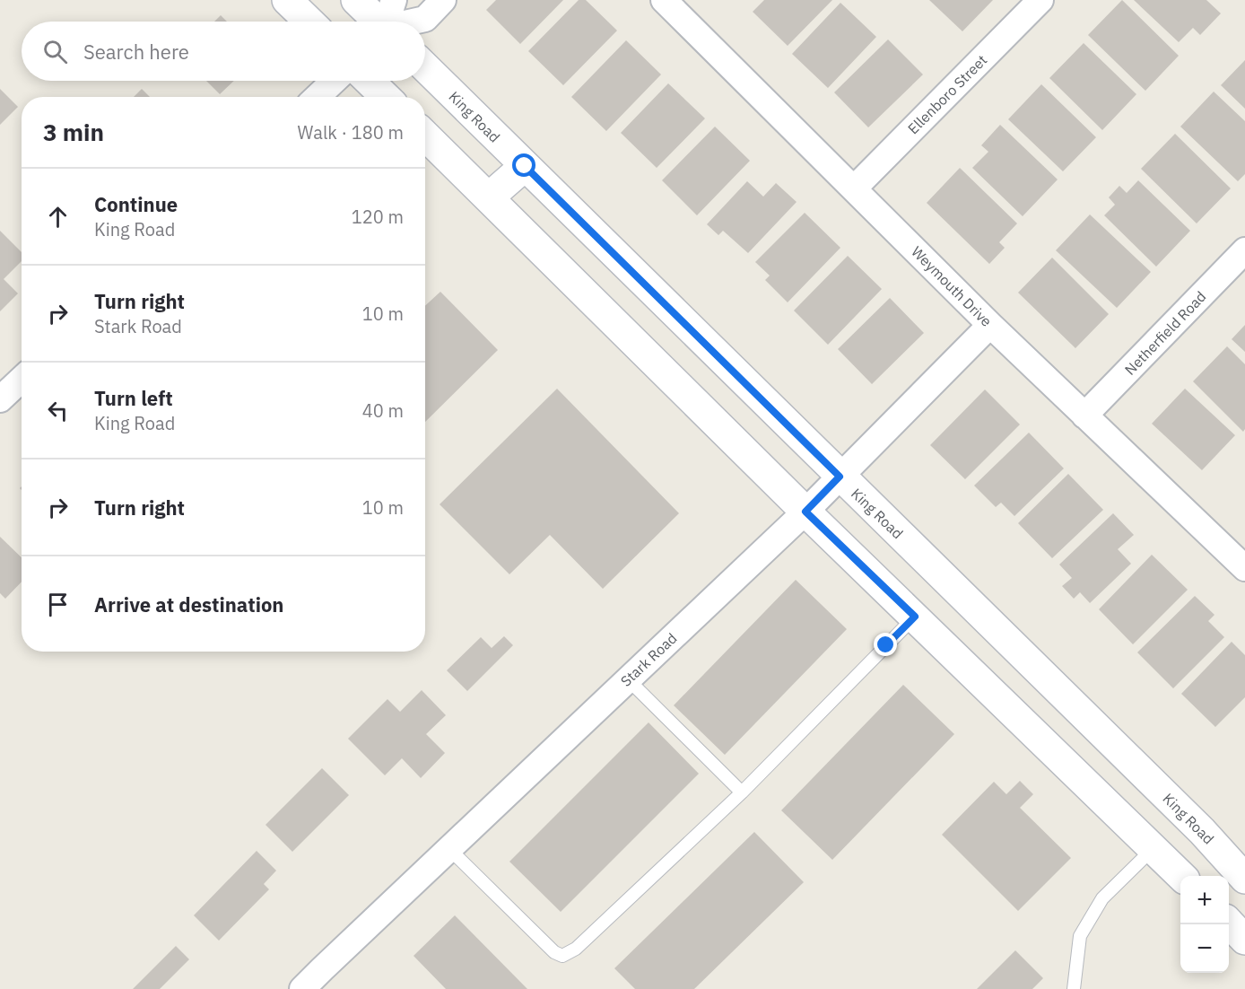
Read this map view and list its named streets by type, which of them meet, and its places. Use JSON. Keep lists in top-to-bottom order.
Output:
{
  "streets": {
    "street": [
      "Ellenboro Street",
      "King Road",
      "Weymouth Drive",
      "Netherfield Road",
      "Stark Road"
    ]
  },
  "crossings": [
    ["Ellenboro Street", "Weymouth Drive"],
    ["King Road", "Stark Road"],
    ["Weymouth Drive", "Netherfield Road"],
    ["Weymouth Drive", "Stark Road"]
  ],
  "page": {
    "search": "Search here",
    "heading": ["3 min", "Walk · 180 m"],
    "list": [
      ["Continue", "King Road", "120 m"],
      ["Turn right", "Stark Road", "10 m"],
      ["Turn left", "King Road", "40 m"],
      ["Turn right", "10 m"],
      "Arrive at destination"
    ],
    "map_buttons": ["+", "−"]
  }
}
